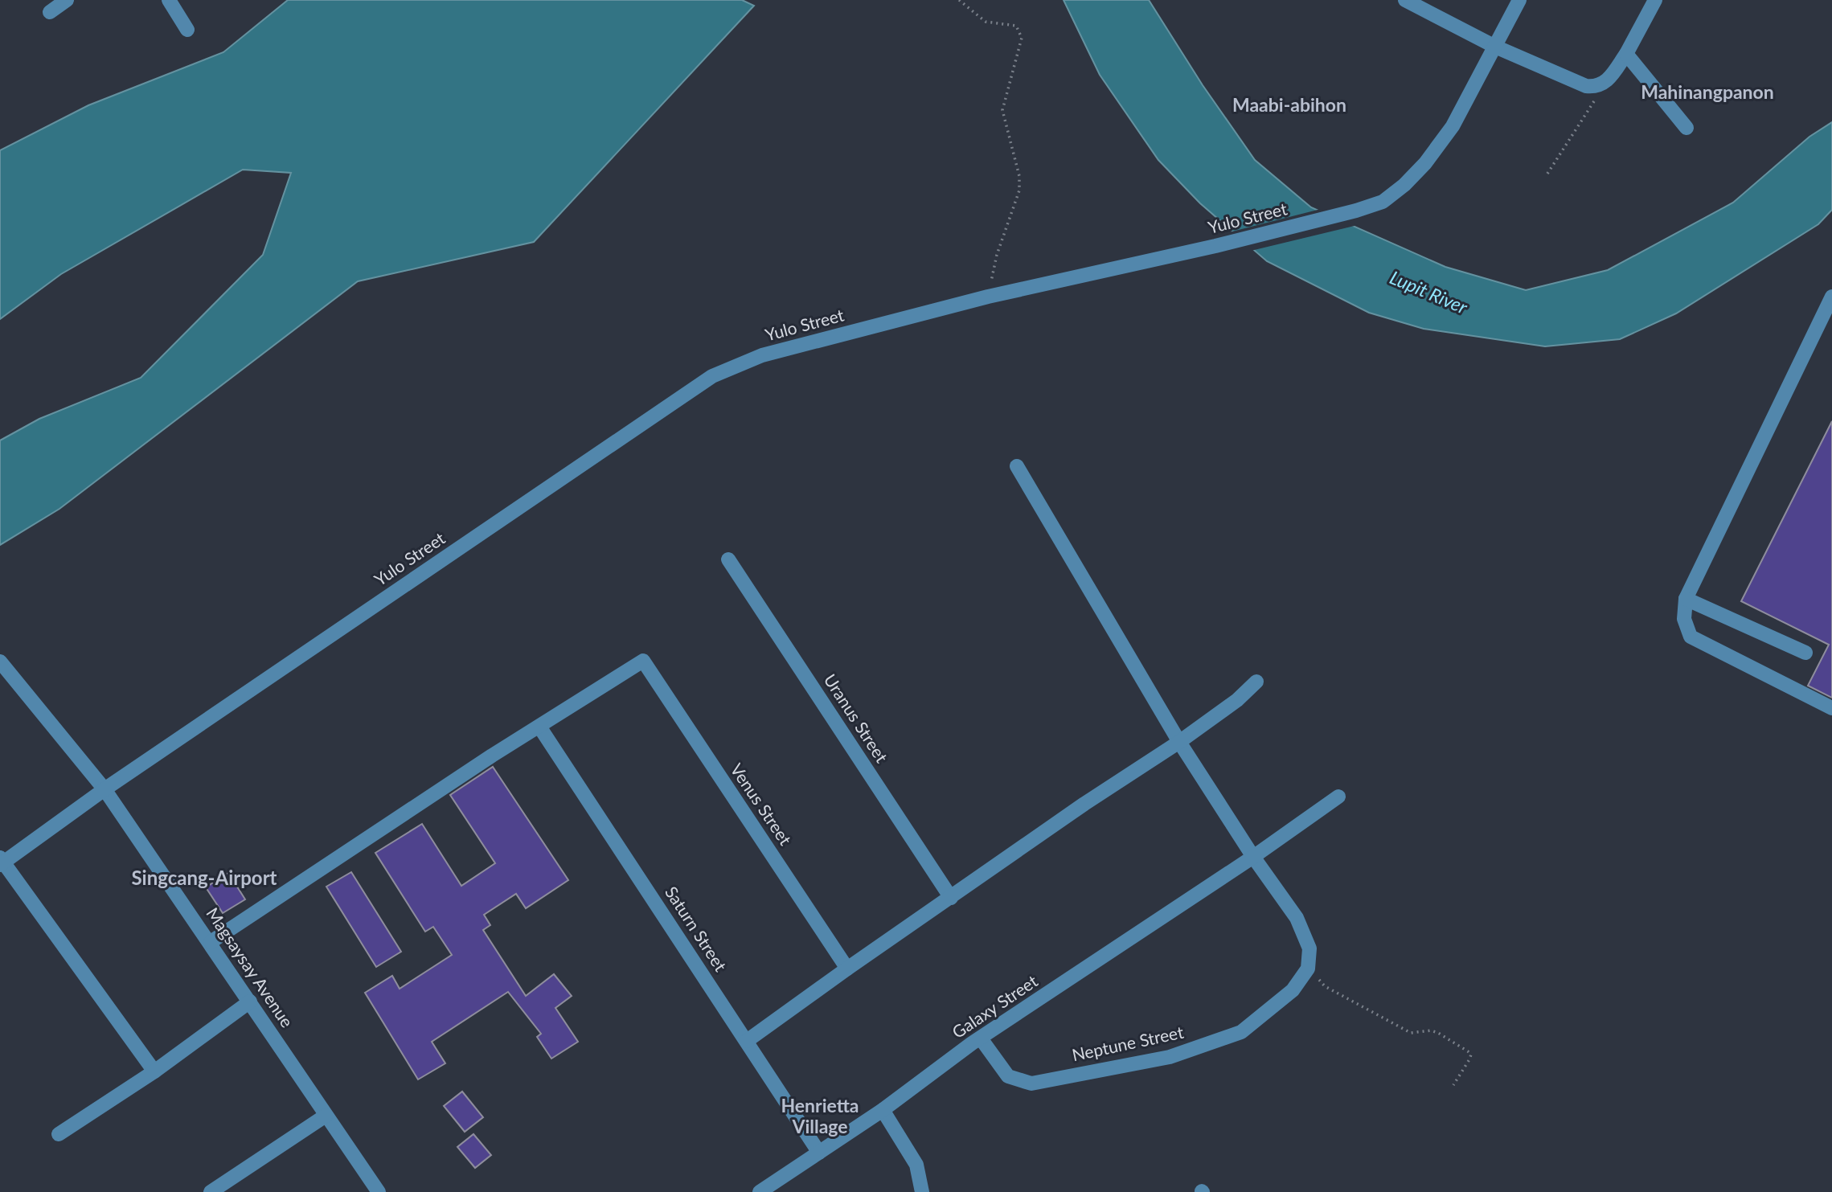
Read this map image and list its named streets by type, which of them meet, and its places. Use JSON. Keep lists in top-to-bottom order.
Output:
{
  "streets": {
    "street": [
      "Yulo Street",
      "Uranus Street",
      "Venus Street",
      "Saturn Street",
      "Magsaysay Avenue",
      "Galaxy Street",
      "Neptune Street"
    ]
  },
  "crossings": [
    ["Yulo Street", "Magsaysay Avenue"],
    ["Venus Street", "Saturn Street"],
    ["Saturn Street", "Galaxy Street"],
    ["Galaxy Street", "Neptune Street"]
  ],
  "districts": [
    "Mahinangpanon",
    "Maabi-abihon",
    "Singcang-Airport",
    "Henrietta Village"
  ],
  "water": ["Lupit River"]
}
